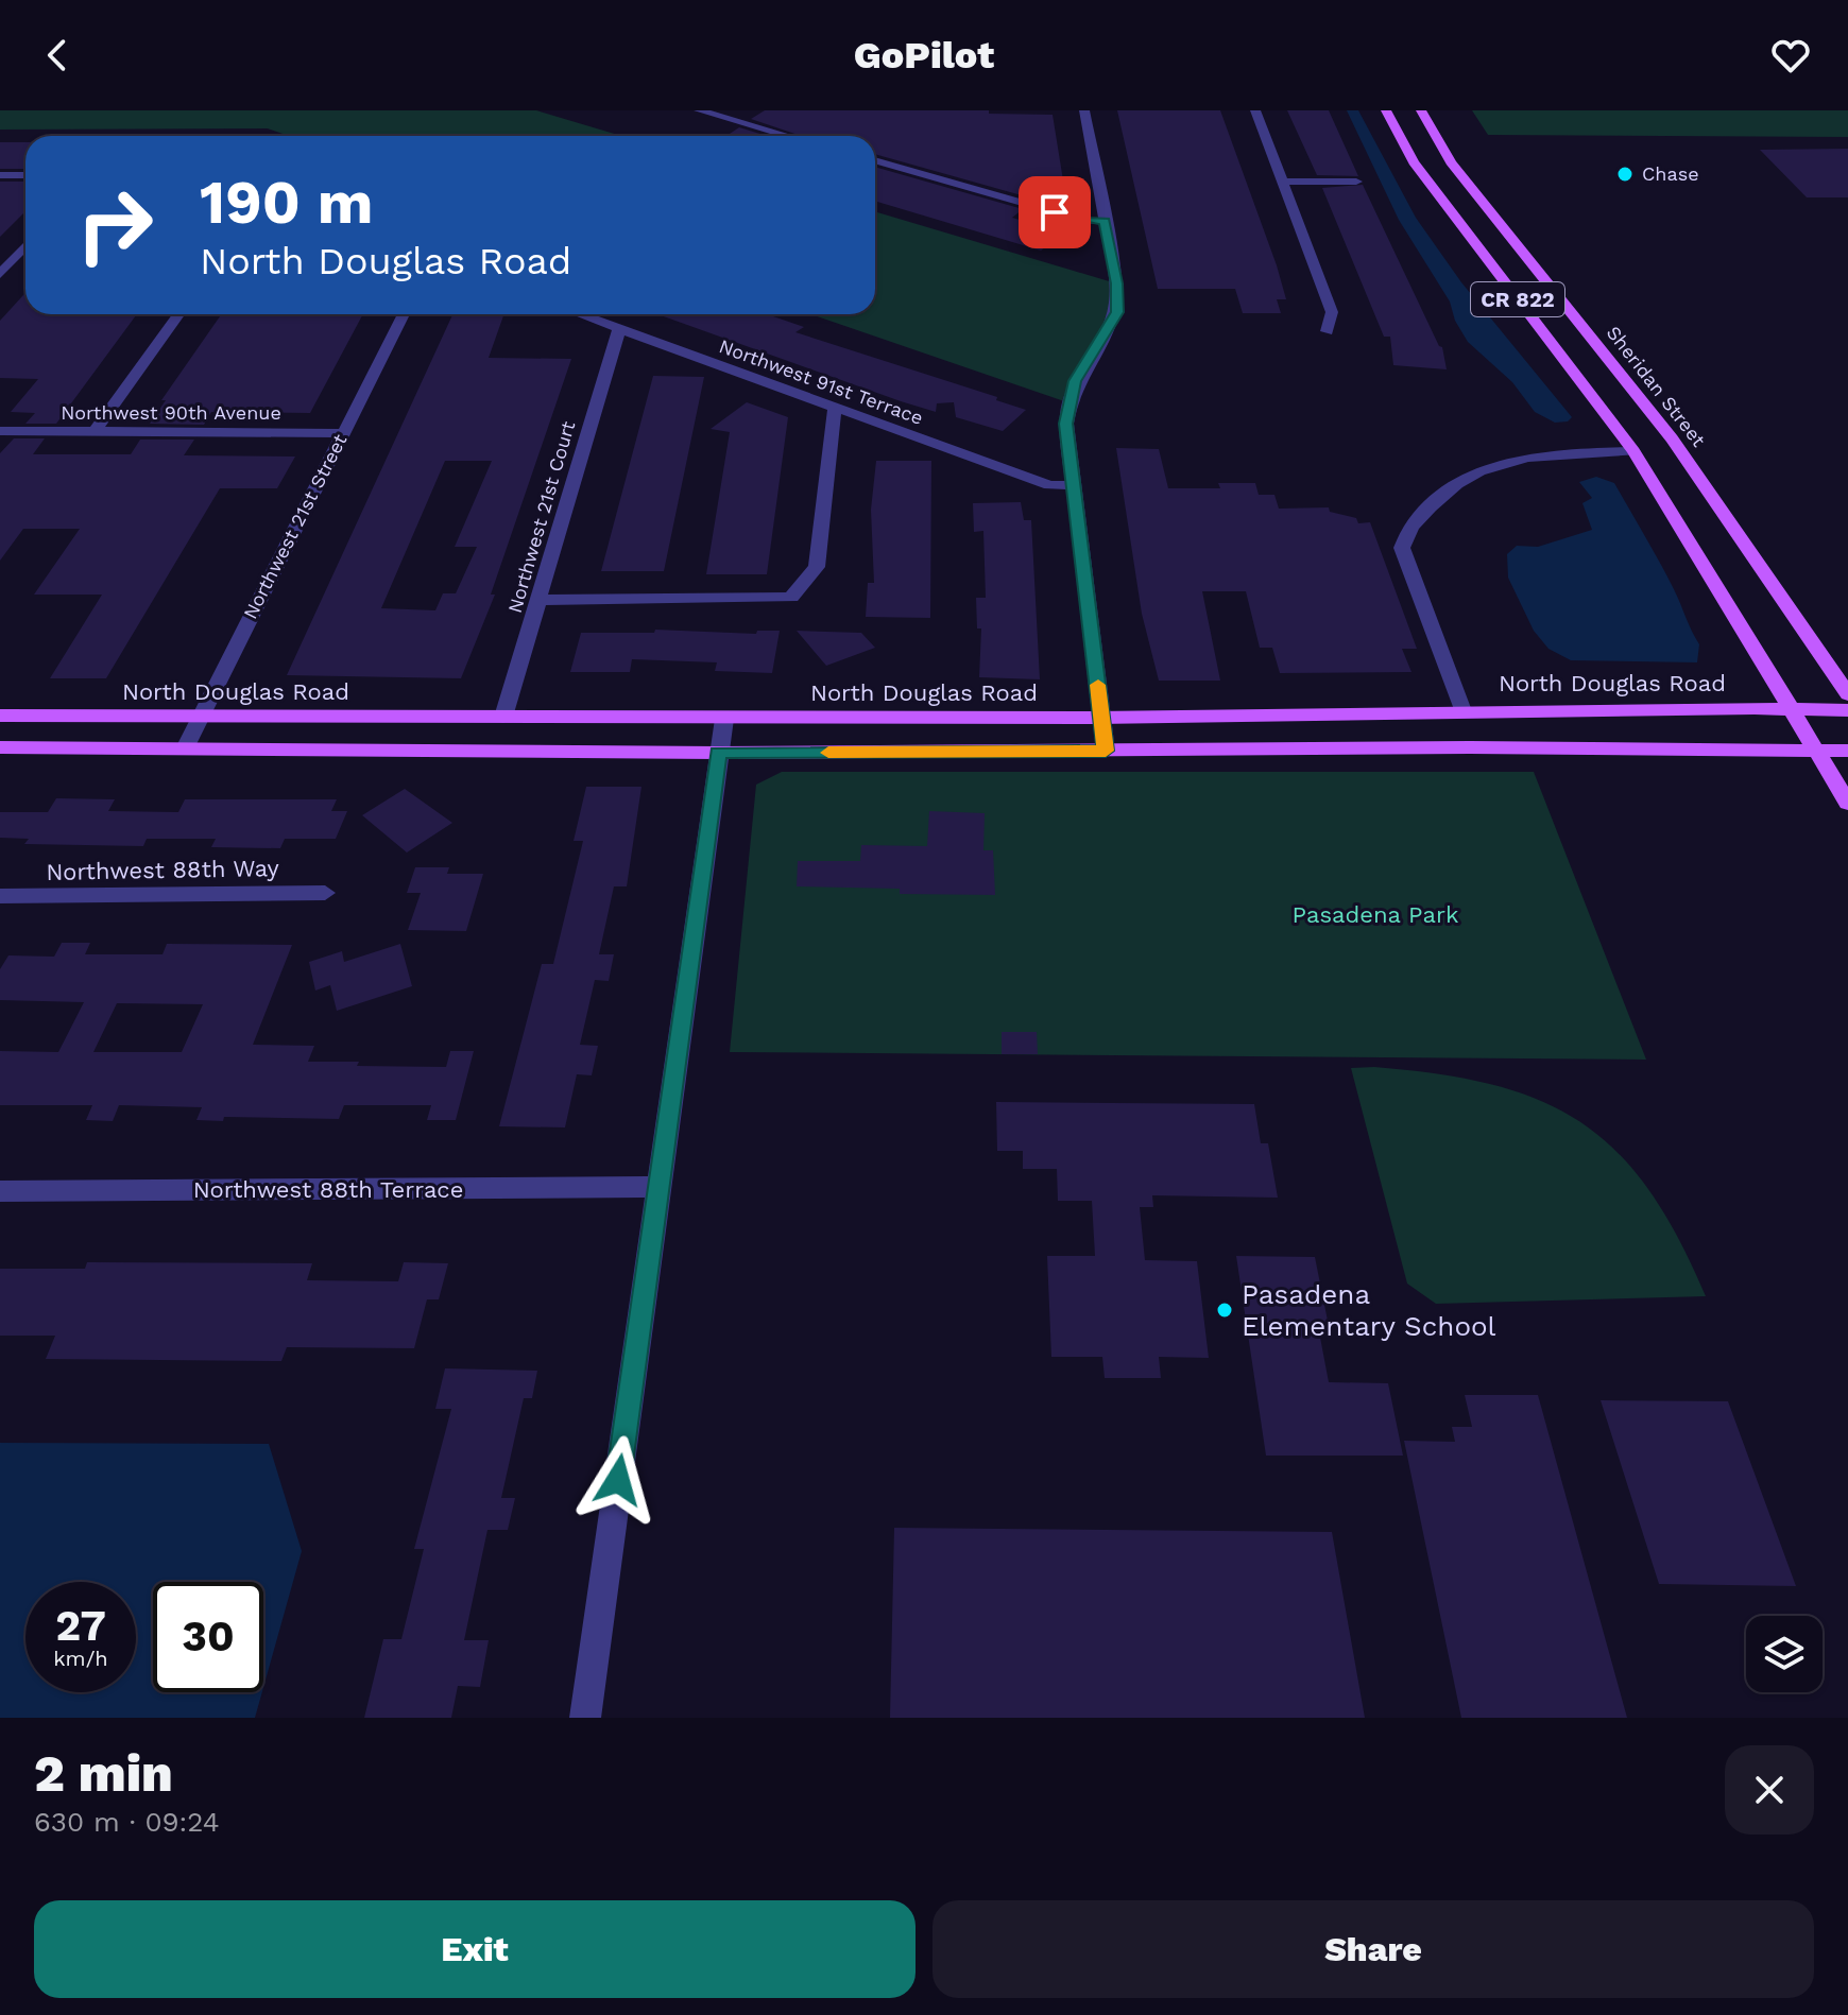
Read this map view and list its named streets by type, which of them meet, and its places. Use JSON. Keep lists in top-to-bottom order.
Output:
{
  "streets": {
    "main road": ["CR 822", "Sheridan Street", "North Douglas Road"],
    "street": [
      "Northwest 91st Terrace",
      "Northwest 90th Avenue",
      "Northwest 21st Court",
      "Northwest 21st Street",
      "Northwest 88th Way",
      "Northwest 88th Terrace"
    ]
  },
  "crossings": [
    ["CR 822", "North Douglas Road"],
    ["Northwest 91st Terrace", "Northwest 21st Court"],
    ["Northwest 90th Avenue", "Northwest 21st Street"],
    ["Northwest 21st Court", "North Douglas Road"],
    ["Northwest 21st Street", "North Douglas Road"]
  ],
  "parks": ["Pasadena Park"],
  "places": ["Chase", "Pasadena Elementary School"],
  "page": {
    "header": "GoPilot",
    "turn": ["190 m", "North Douglas Road"],
    "speed": "27 km/h",
    "limit": "30",
    "heading": ["2 min", "630 m · 09:24"],
    "buttons": ["Exit", "Share"]
  }
}
